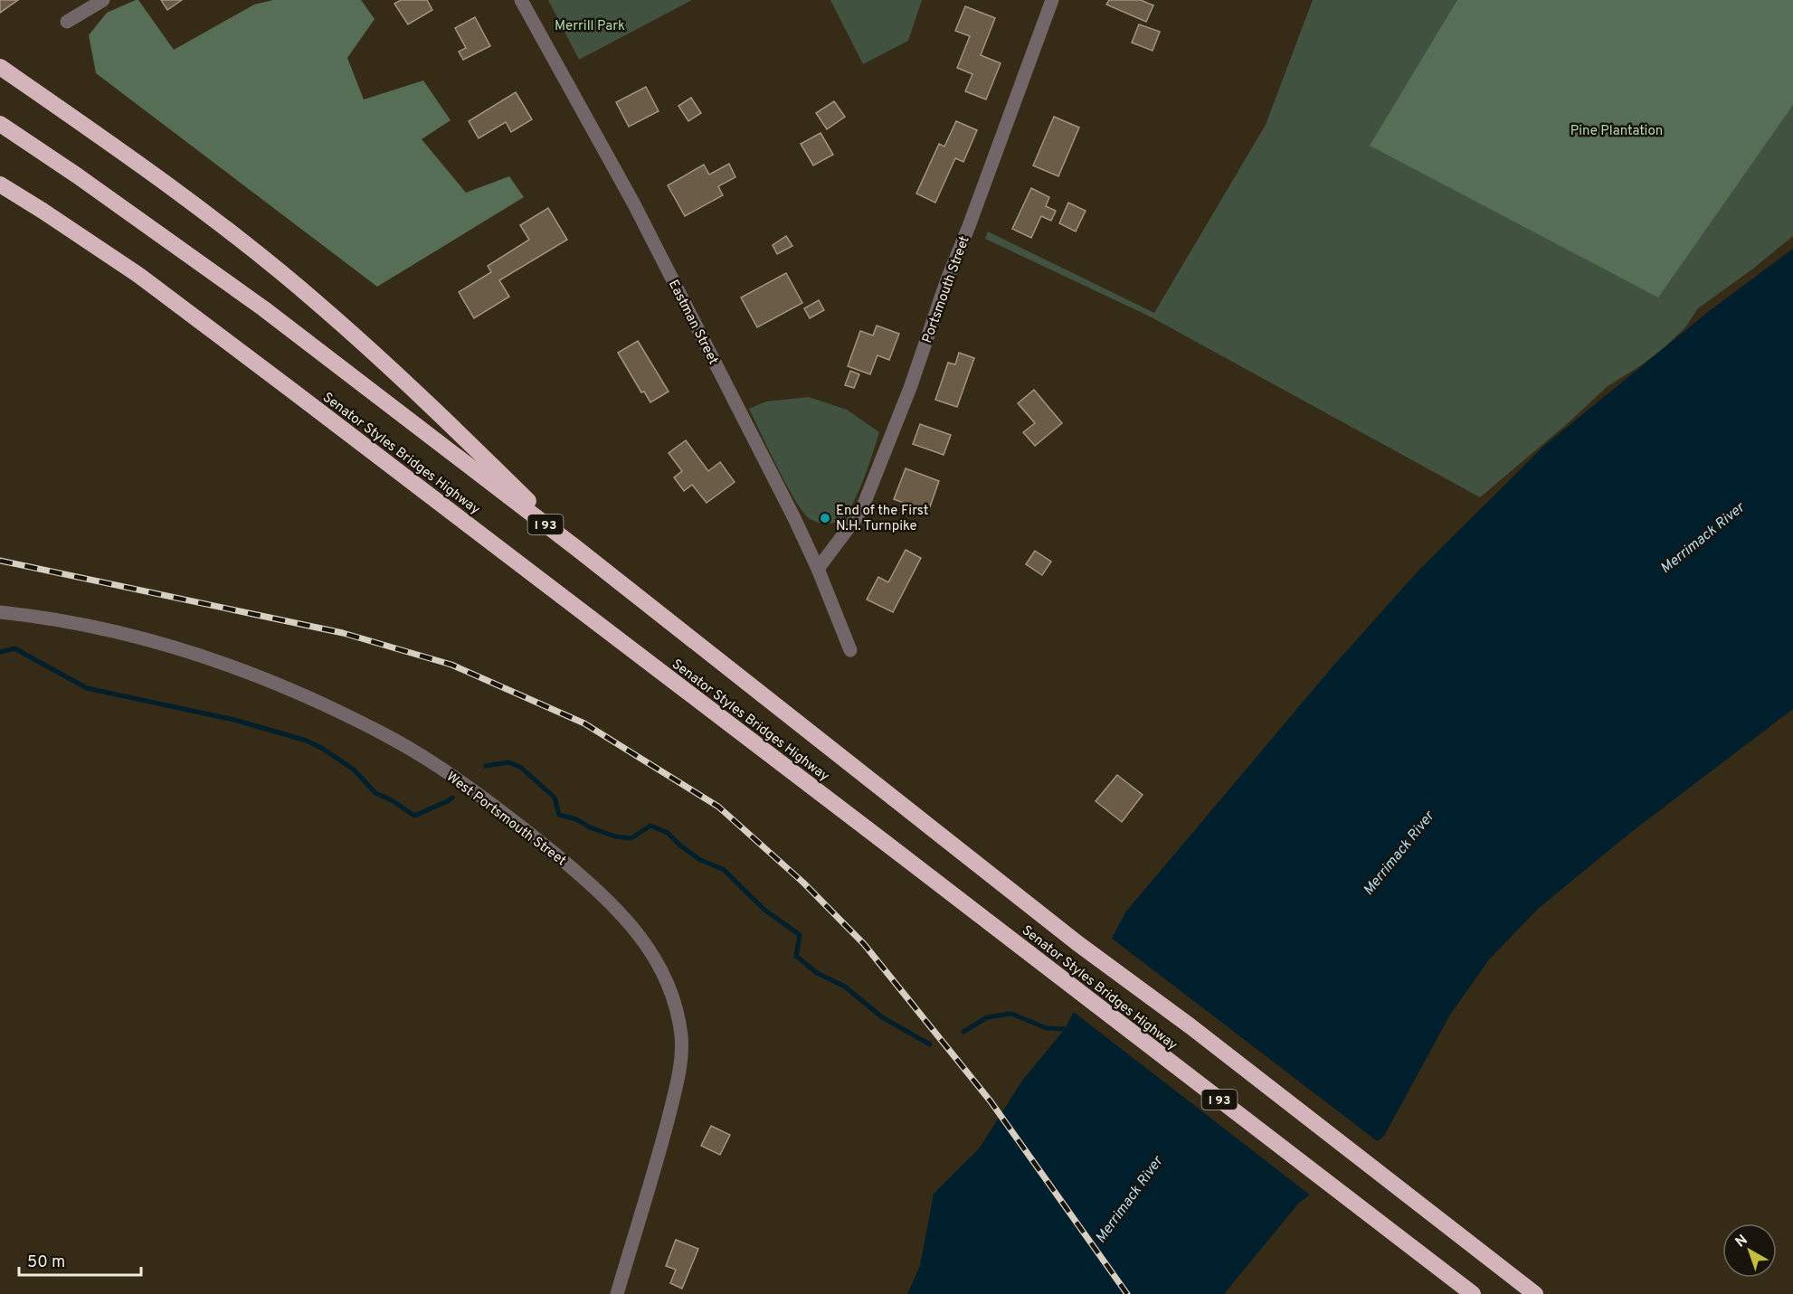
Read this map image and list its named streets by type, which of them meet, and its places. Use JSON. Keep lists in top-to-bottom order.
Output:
{
  "streets": {
    "highway": ["Senator Styles Bridges Highway", "I 93"],
    "street": ["Portsmouth Street", "Eastman Street", "West Portsmouth Street"]
  },
  "crossings": [
    ["Portsmouth Street", "Eastman Street"]
  ],
  "water": ["Merrimack River"],
  "parks": ["Merrill Park", "Pine Plantation"],
  "places": ["End of the First N.H. Turnpike"],
  "scale_bar": "50 m",
  "north": "top left"
}
